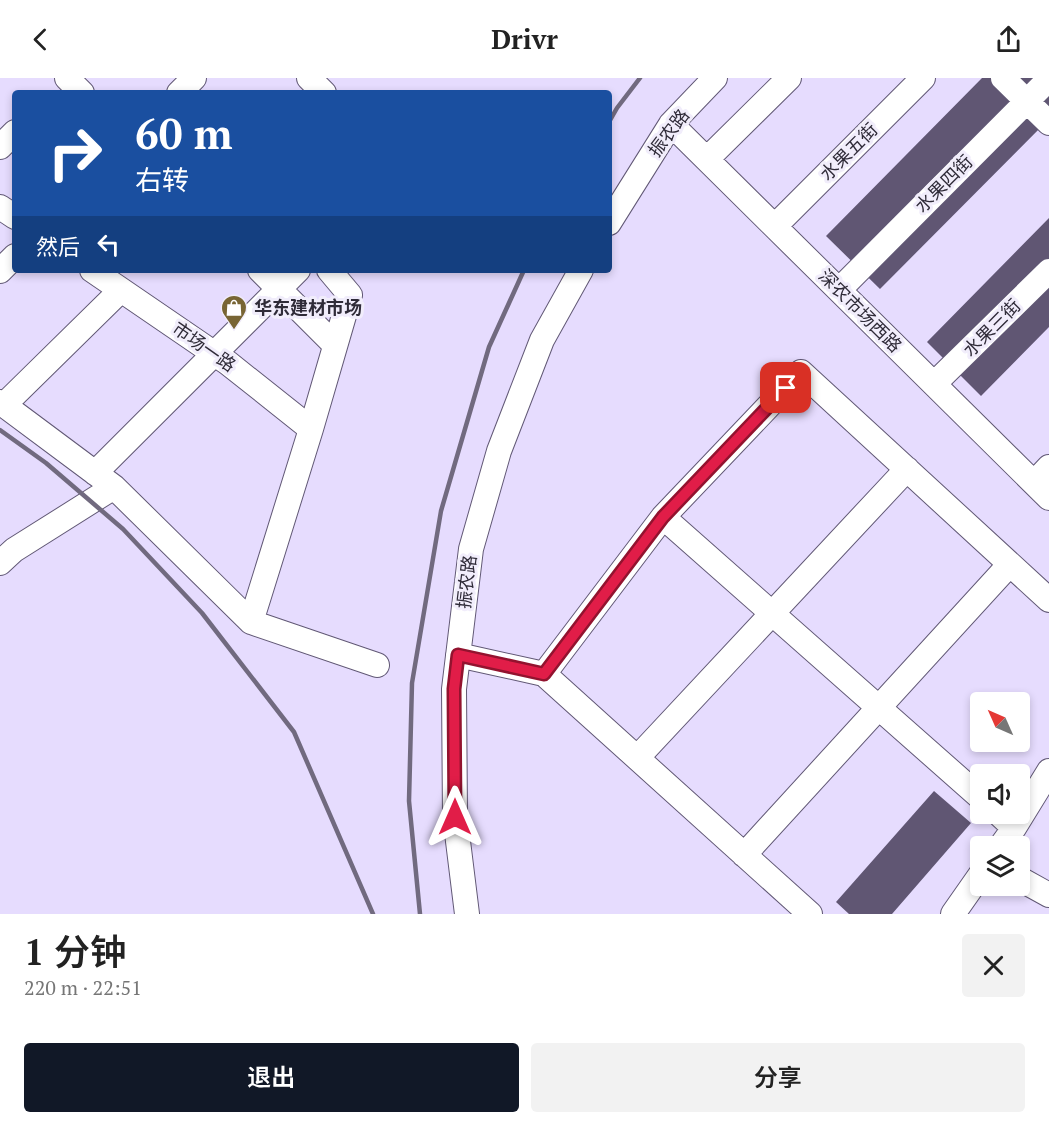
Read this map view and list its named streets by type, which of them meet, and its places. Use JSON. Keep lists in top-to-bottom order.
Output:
{
  "streets": {
    "street": [
      "振农路",
      "水果五街",
      "水果四街",
      "深农市场西路",
      "水果三街",
      "市场一路"
    ]
  },
  "crossings": [
    ["振农路", "深农市场西路"],
    ["水果五街", "深农市场西路"],
    ["水果四街", "深农市场西路"],
    ["深农市场西路", "水果三街"]
  ],
  "places": {
    "shop": ["华东建材市场"]
  },
  "north": "top left",
  "page": {
    "header": "Drivr",
    "turn": ["60 m", "右转"],
    "then": "然后",
    "heading": ["1 分钟", "220 m · 22:51"],
    "buttons": ["退出", "分享"]
  }
}
